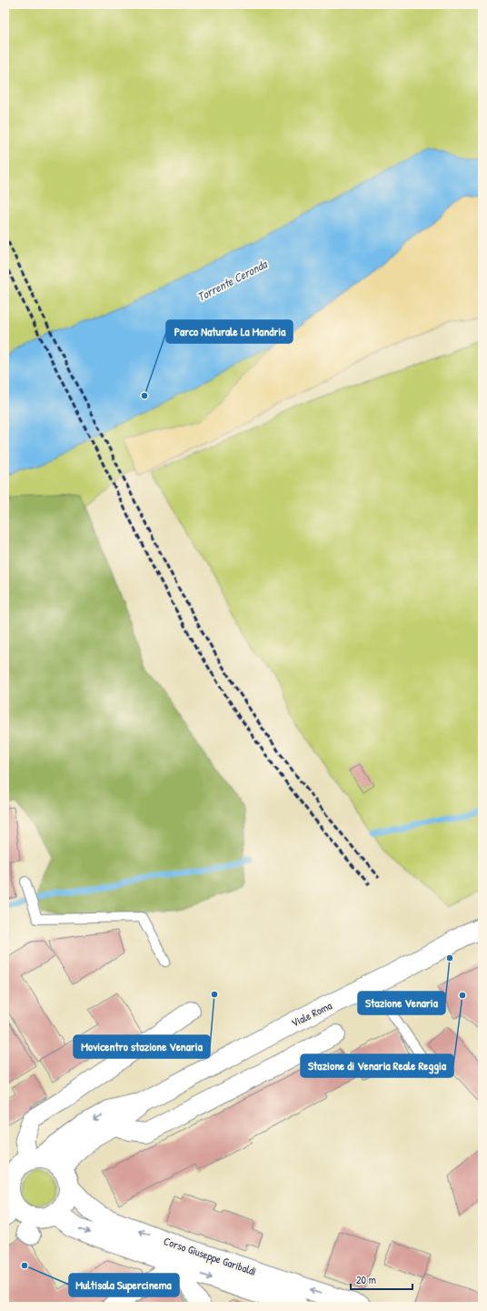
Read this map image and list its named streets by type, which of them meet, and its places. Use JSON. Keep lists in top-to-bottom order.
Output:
{
  "streets": {
    "street": ["Viale Roma", "Corso Giuseppe Garibaldi"]
  },
  "crossings": [
    ["Viale Roma", "Corso Giuseppe Garibaldi"]
  ],
  "water": ["Torrente Ceronda"],
  "places": [
    "Parco Naturale La Mandria",
    "Stazione Venaria",
    "Movicentro stazione Venaria",
    "Stazione di Venaria Reale Reggia",
    "Multisala Supercinema"
  ],
  "scale_bar": "20 m"
}
